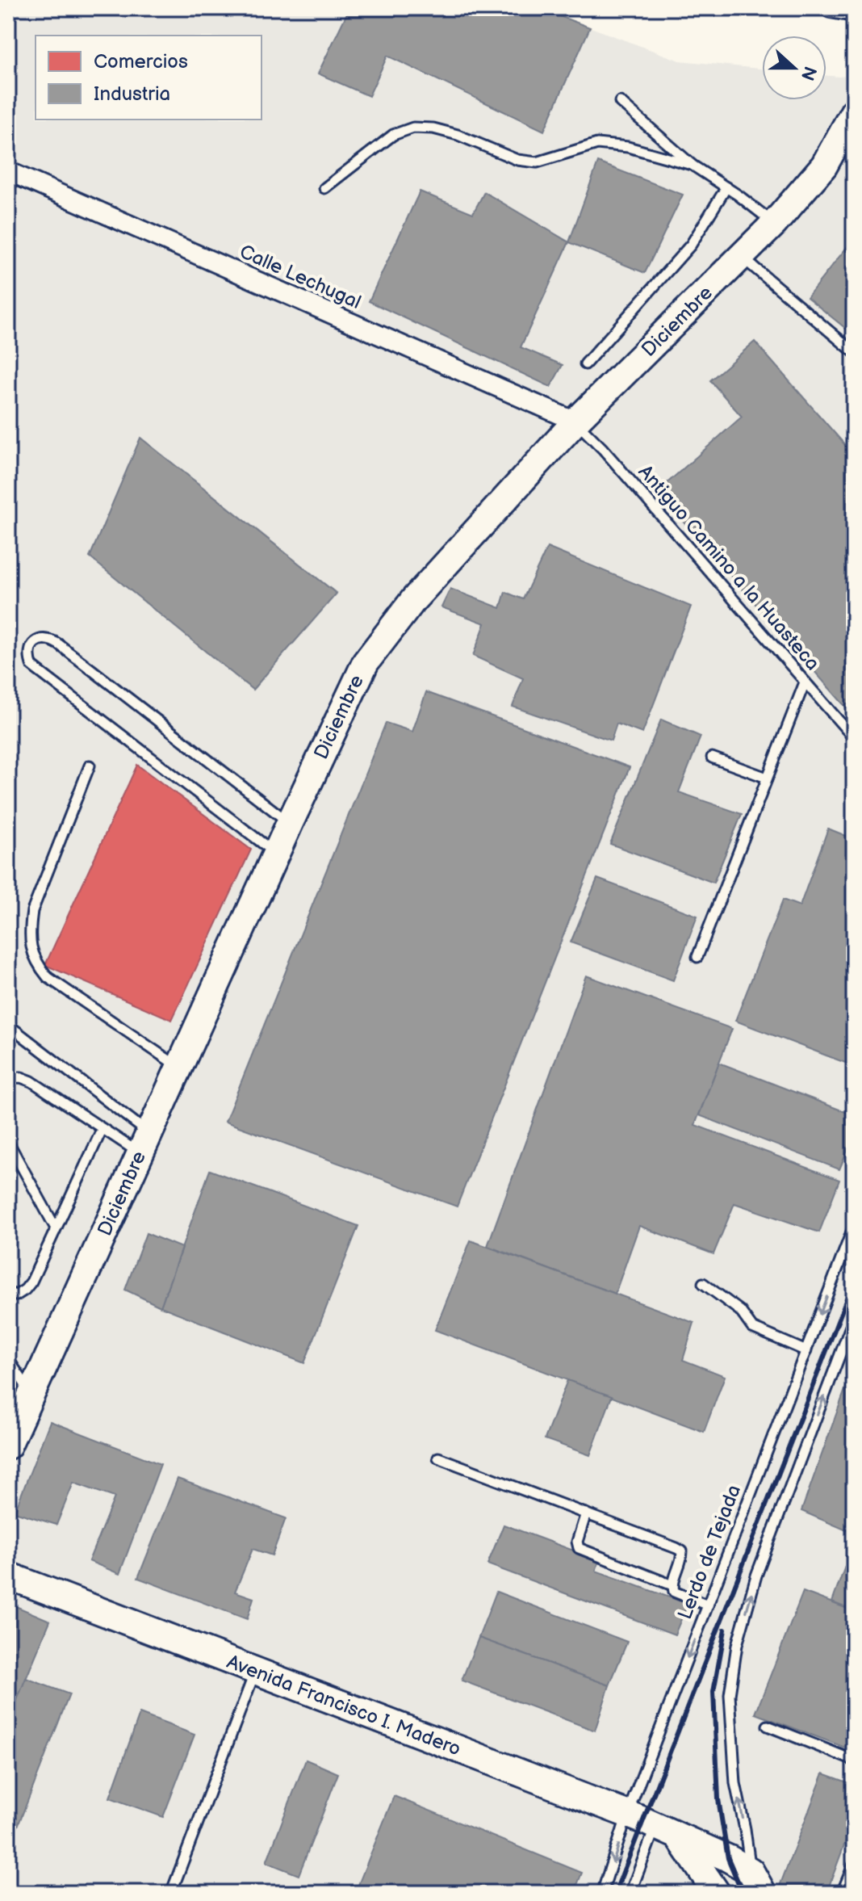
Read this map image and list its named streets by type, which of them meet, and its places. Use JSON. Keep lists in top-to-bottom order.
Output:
{
  "streets": {
    "street": ["Calle Lechugal", "Diciembre", "Avenida Francisco I. Madero"],
    "lane": ["Antiguo Camino a la Huasteca", "Lerdo de Tejada"]
  },
  "crossings": [
    ["Calle Lechugal", "Diciembre"],
    ["Calle Lechugal", "Antiguo Camino a la Huasteca"],
    ["Diciembre", "Antiguo Camino a la Huasteca"],
    ["Lerdo de Tejada", "Avenida Francisco I. Madero"]
  ],
  "legend": ["Comercios", "Industria"],
  "north": "right"
}
